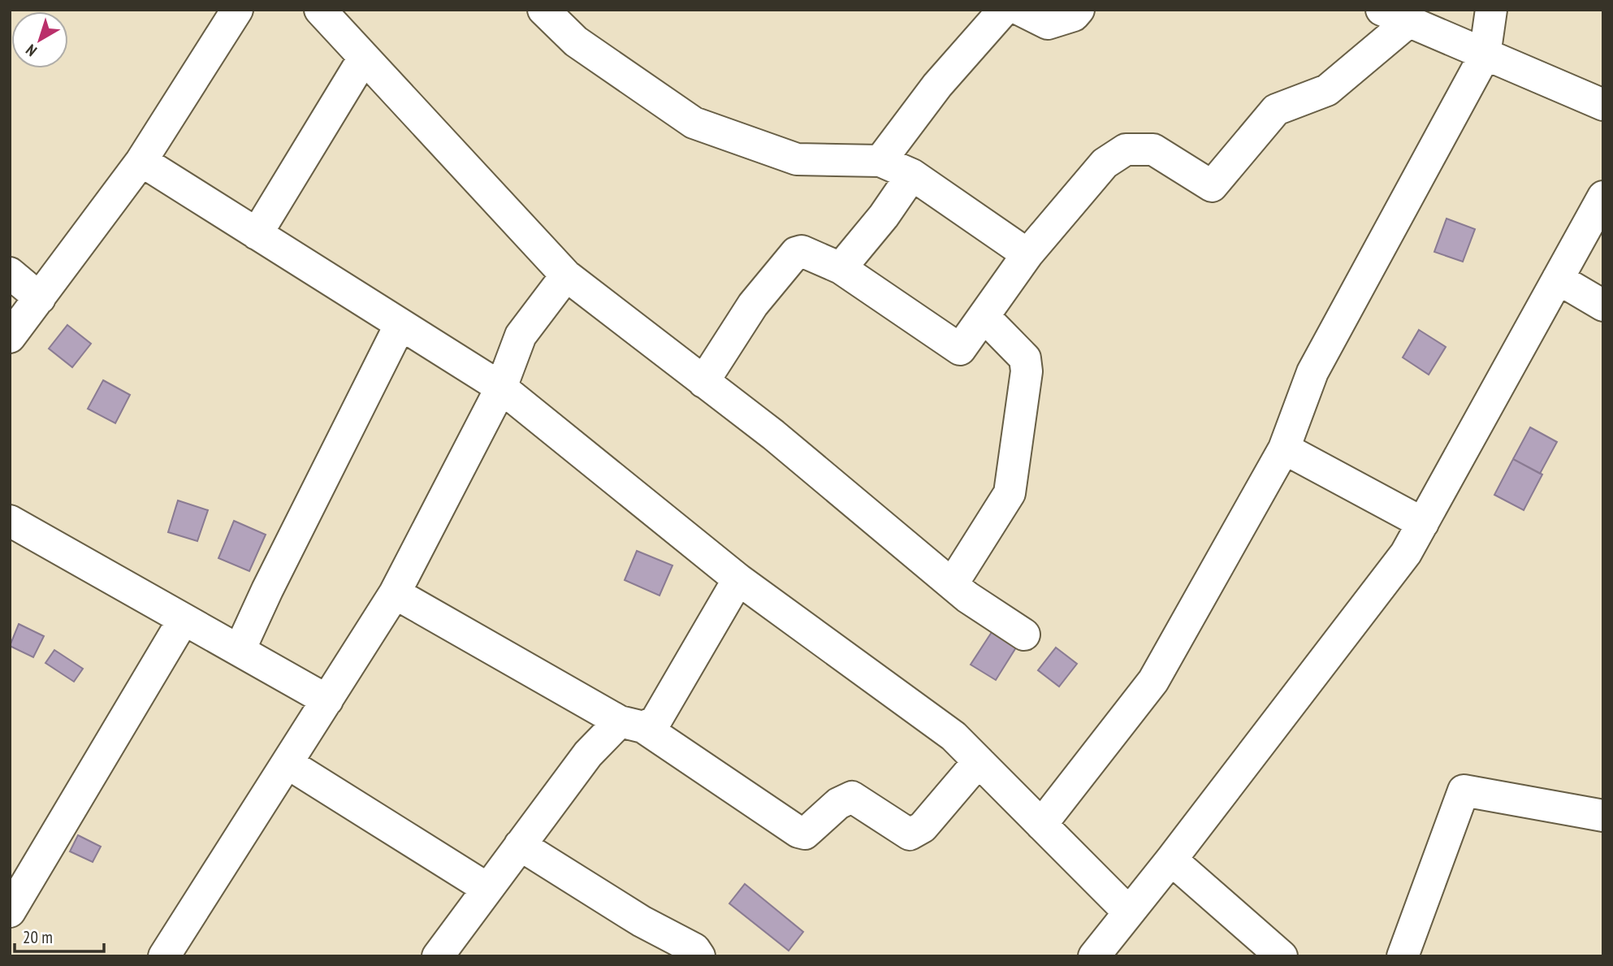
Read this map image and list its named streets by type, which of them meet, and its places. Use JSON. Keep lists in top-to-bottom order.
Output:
{
  "scale_bar": "20 m",
  "north": "bottom left"
}
